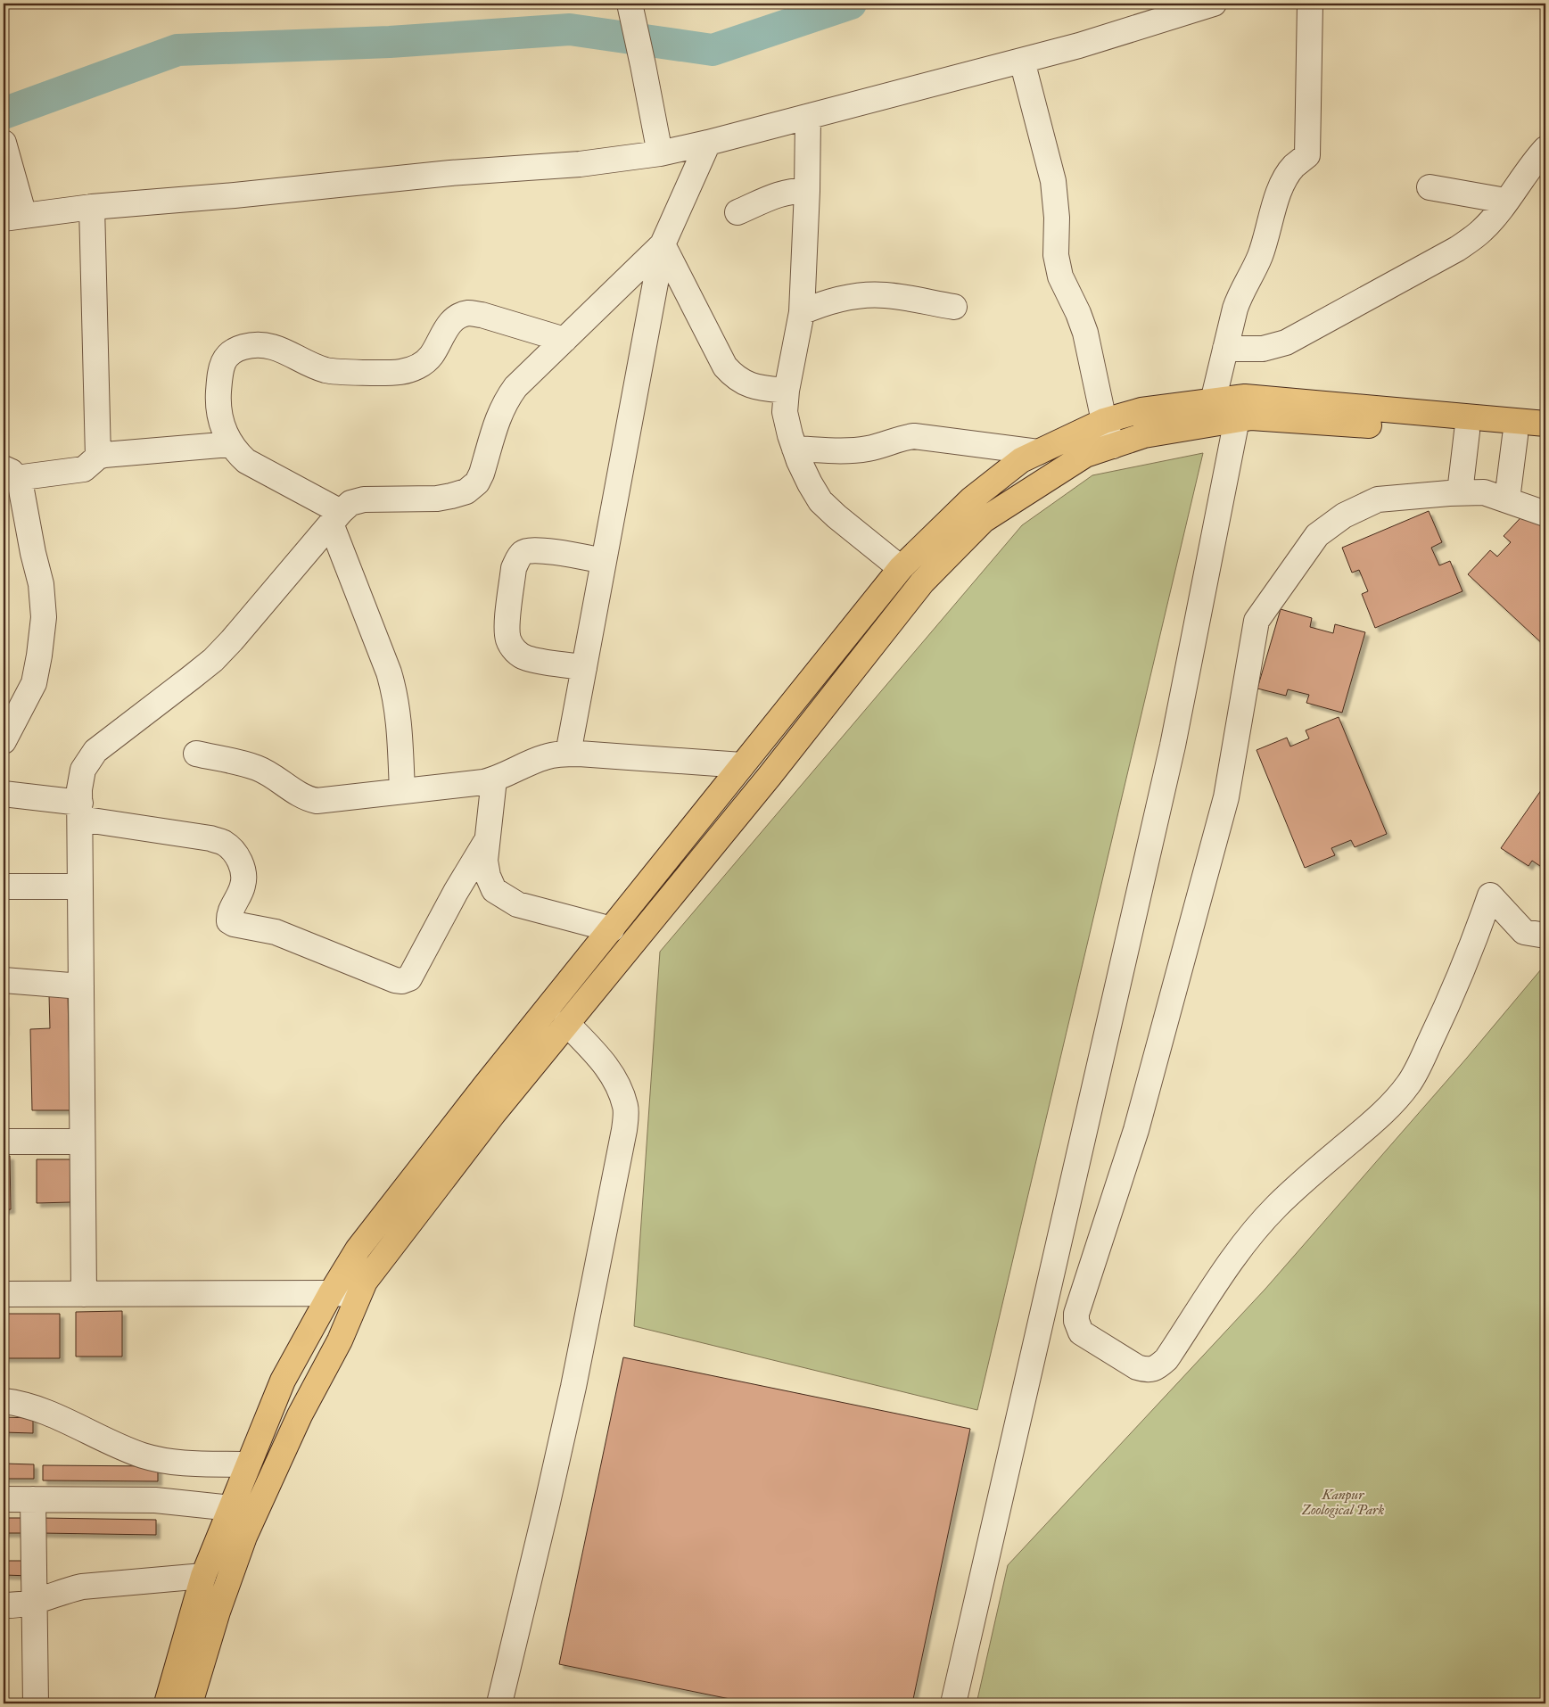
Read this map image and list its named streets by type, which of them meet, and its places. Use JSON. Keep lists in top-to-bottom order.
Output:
{
  "parks": ["Kanpur Zoological Park"]
}
